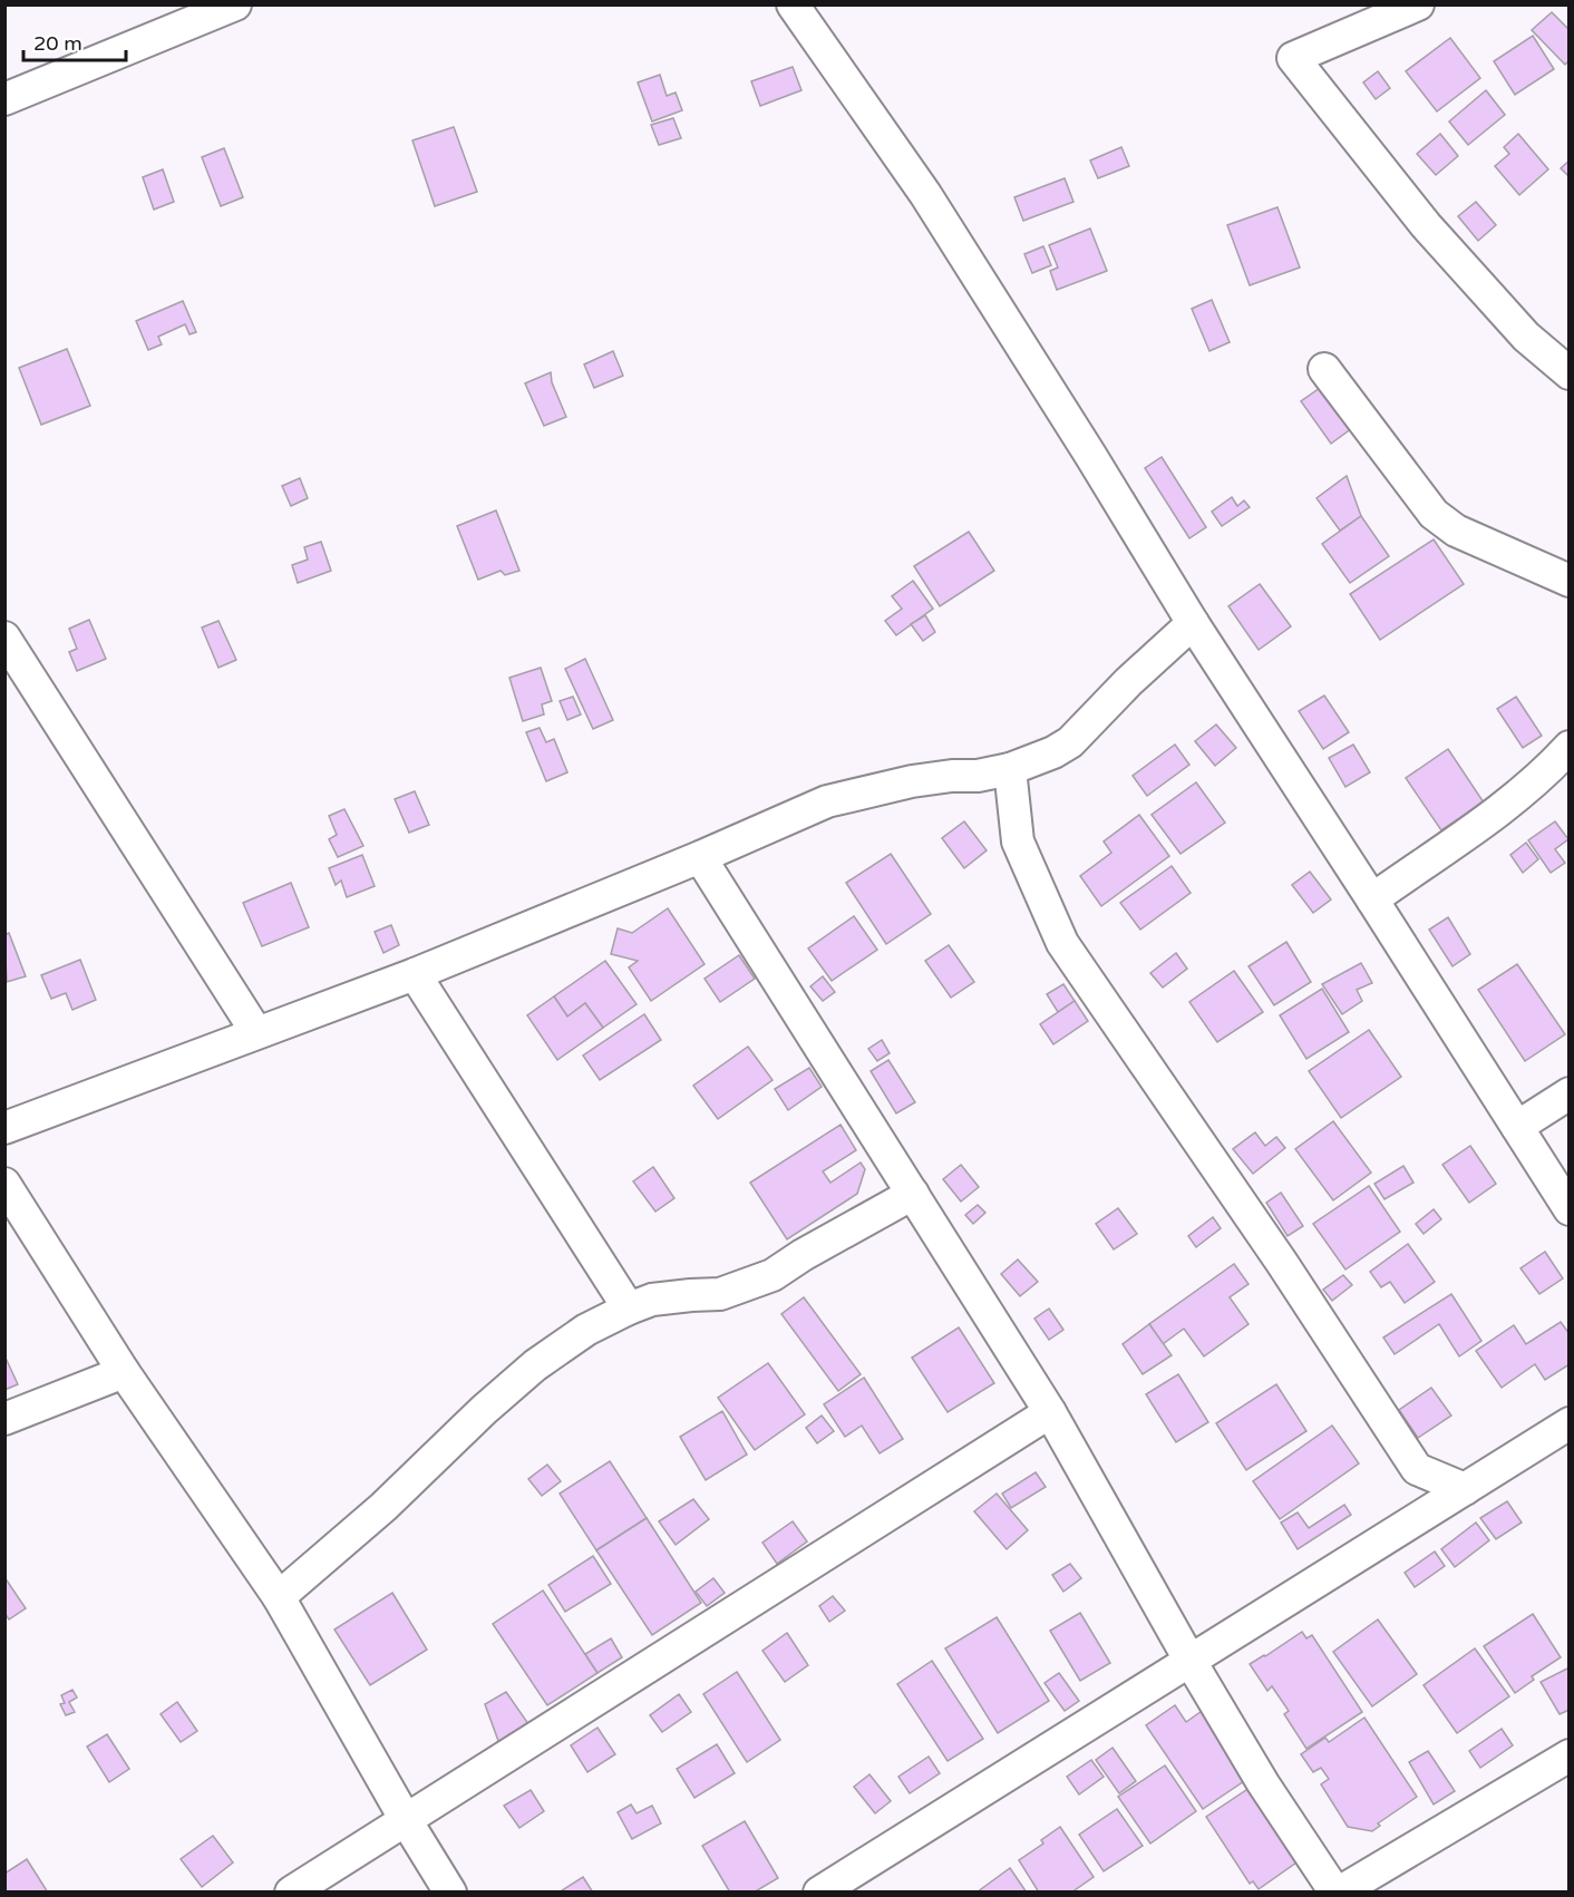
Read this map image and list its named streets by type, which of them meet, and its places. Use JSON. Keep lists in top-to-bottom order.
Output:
{
  "scale_bar": "20 m"
}
